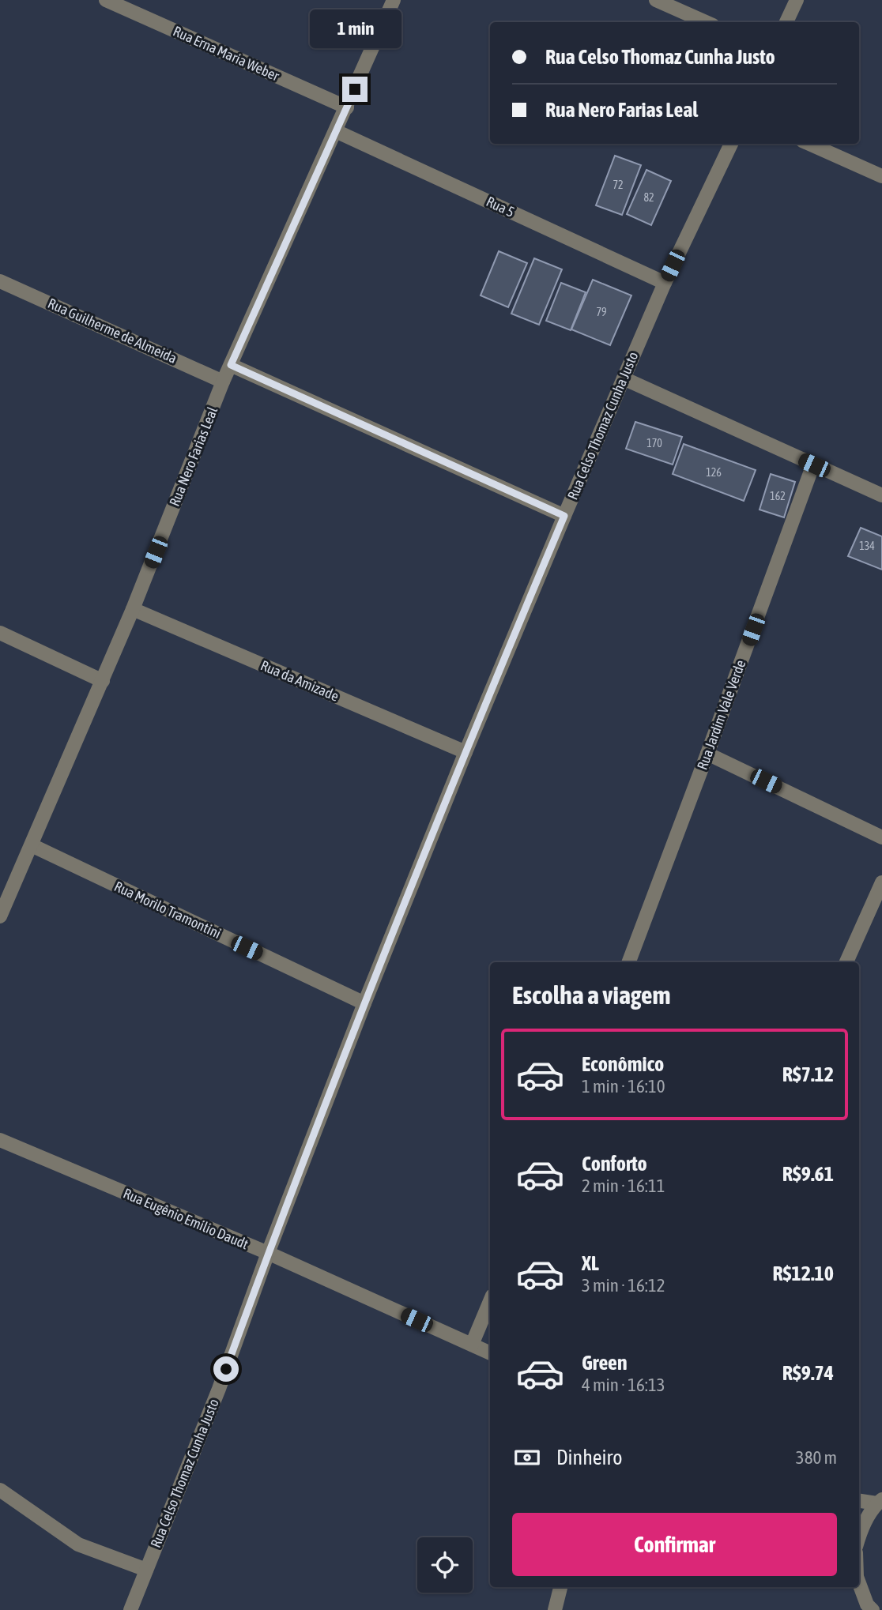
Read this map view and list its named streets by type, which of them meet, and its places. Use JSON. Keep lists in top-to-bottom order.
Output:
{
  "streets": {
    "street": [
      "Rua Erna Maria Weber",
      "Rua 5",
      "Rua Guilherme de Almeida",
      "Rua Celso Thomaz Cunha Justo",
      "Rua Nero Farias Leal",
      "Rua da Amizade",
      "Rua Jardim Vale Verde",
      "Rua Morilo Tramontini",
      "Rua Eugênio Emílio Daudt"
    ]
  },
  "crossings": [
    ["Rua Erna Maria Weber", "Rua Nero Farias Leal"],
    ["Rua 5", "Rua Celso Thomaz Cunha Justo"],
    ["Rua 5", "Rua Nero Farias Leal"],
    ["Rua Guilherme de Almeida", "Rua Nero Farias Leal"],
    ["Rua Celso Thomaz Cunha Justo", "Rua da Amizade"],
    ["Rua Celso Thomaz Cunha Justo", "Rua Morilo Tramontini"],
    ["Rua Celso Thomaz Cunha Justo", "Rua Eugênio Emílio Daudt"],
    ["Rua Nero Farias Leal", "Rua da Amizade"],
    ["Rua Nero Farias Leal", "Rua Morilo Tramontini"]
  ],
  "house_numbers": [
    "72",
    "82",
    "79",
    "170",
    "126",
    "162",
    "134"
  ],
  "page": {
    "bubble": "1 min",
    "banner": ["Rua Celso Thomaz Cunha Justo", "Rua Nero Farias Leal"],
    "heading": "Escolha a viagem",
    "list": [
      {
        "name": "Econômico",
        "note": "1 min · 16:10",
        "value": "R$7.12"
      },
      {
        "name": "Conforto",
        "note": "2 min · 16:11",
        "value": "R$9.61"
      },
      {
        "name": "XL",
        "note": "3 min · 16:12",
        "value": "R$12.10"
      },
      {
        "name": "Green",
        "note": "4 min · 16:13",
        "value": "R$9.74"
      }
    ],
    "pay": ["Dinheiro", "380 m"],
    "buttons": "Confirmar"
  }
}
